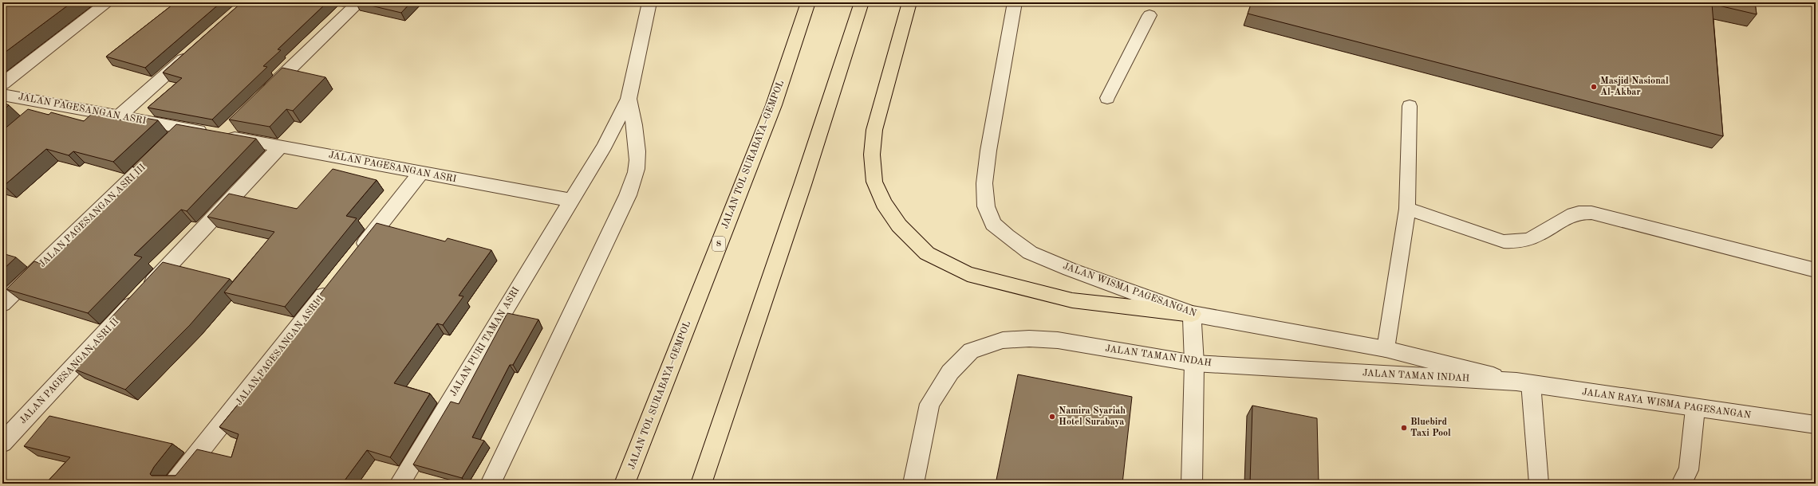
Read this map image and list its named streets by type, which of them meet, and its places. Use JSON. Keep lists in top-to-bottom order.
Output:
{
  "streets": {
    "highway": ["JALAN TOL SURABAYA–GEMPOL", "8"],
    "street": [
      "JALAN PAGESANGAN ASRI",
      "JALAN PAGESANGAN ASRI III",
      "JALAN WISMA PAGESANGAN",
      "JALAN PURI TAMAN ASRI",
      "JALAN PAGESANGAN ASRI I",
      "JALAN TAMAN INDAH",
      "JALAN PAGESANGAN ASRI II",
      "JALAN RAYA WISMA PAGESANGAN"
    ]
  },
  "crossings": [
    ["JALAN PAGESANGAN ASRI", "JALAN PAGESANGAN ASRI III"],
    ["JALAN PAGESANGAN ASRI", "JALAN PURI TAMAN ASRI"],
    ["JALAN PAGESANGAN ASRI", "JALAN PAGESANGAN ASRI II"],
    ["JALAN WISMA PAGESANGAN", "JALAN TAMAN INDAH"],
    ["JALAN WISMA PAGESANGAN", "JALAN RAYA WISMA PAGESANGAN"],
    ["JALAN TAMAN INDAH", "JALAN RAYA WISMA PAGESANGAN"]
  ],
  "places": ["Masjid Nasional Al-Akbar", "Namira Syariah Hotel Surabaya", "Bluebird Taxi Pool"]
}
